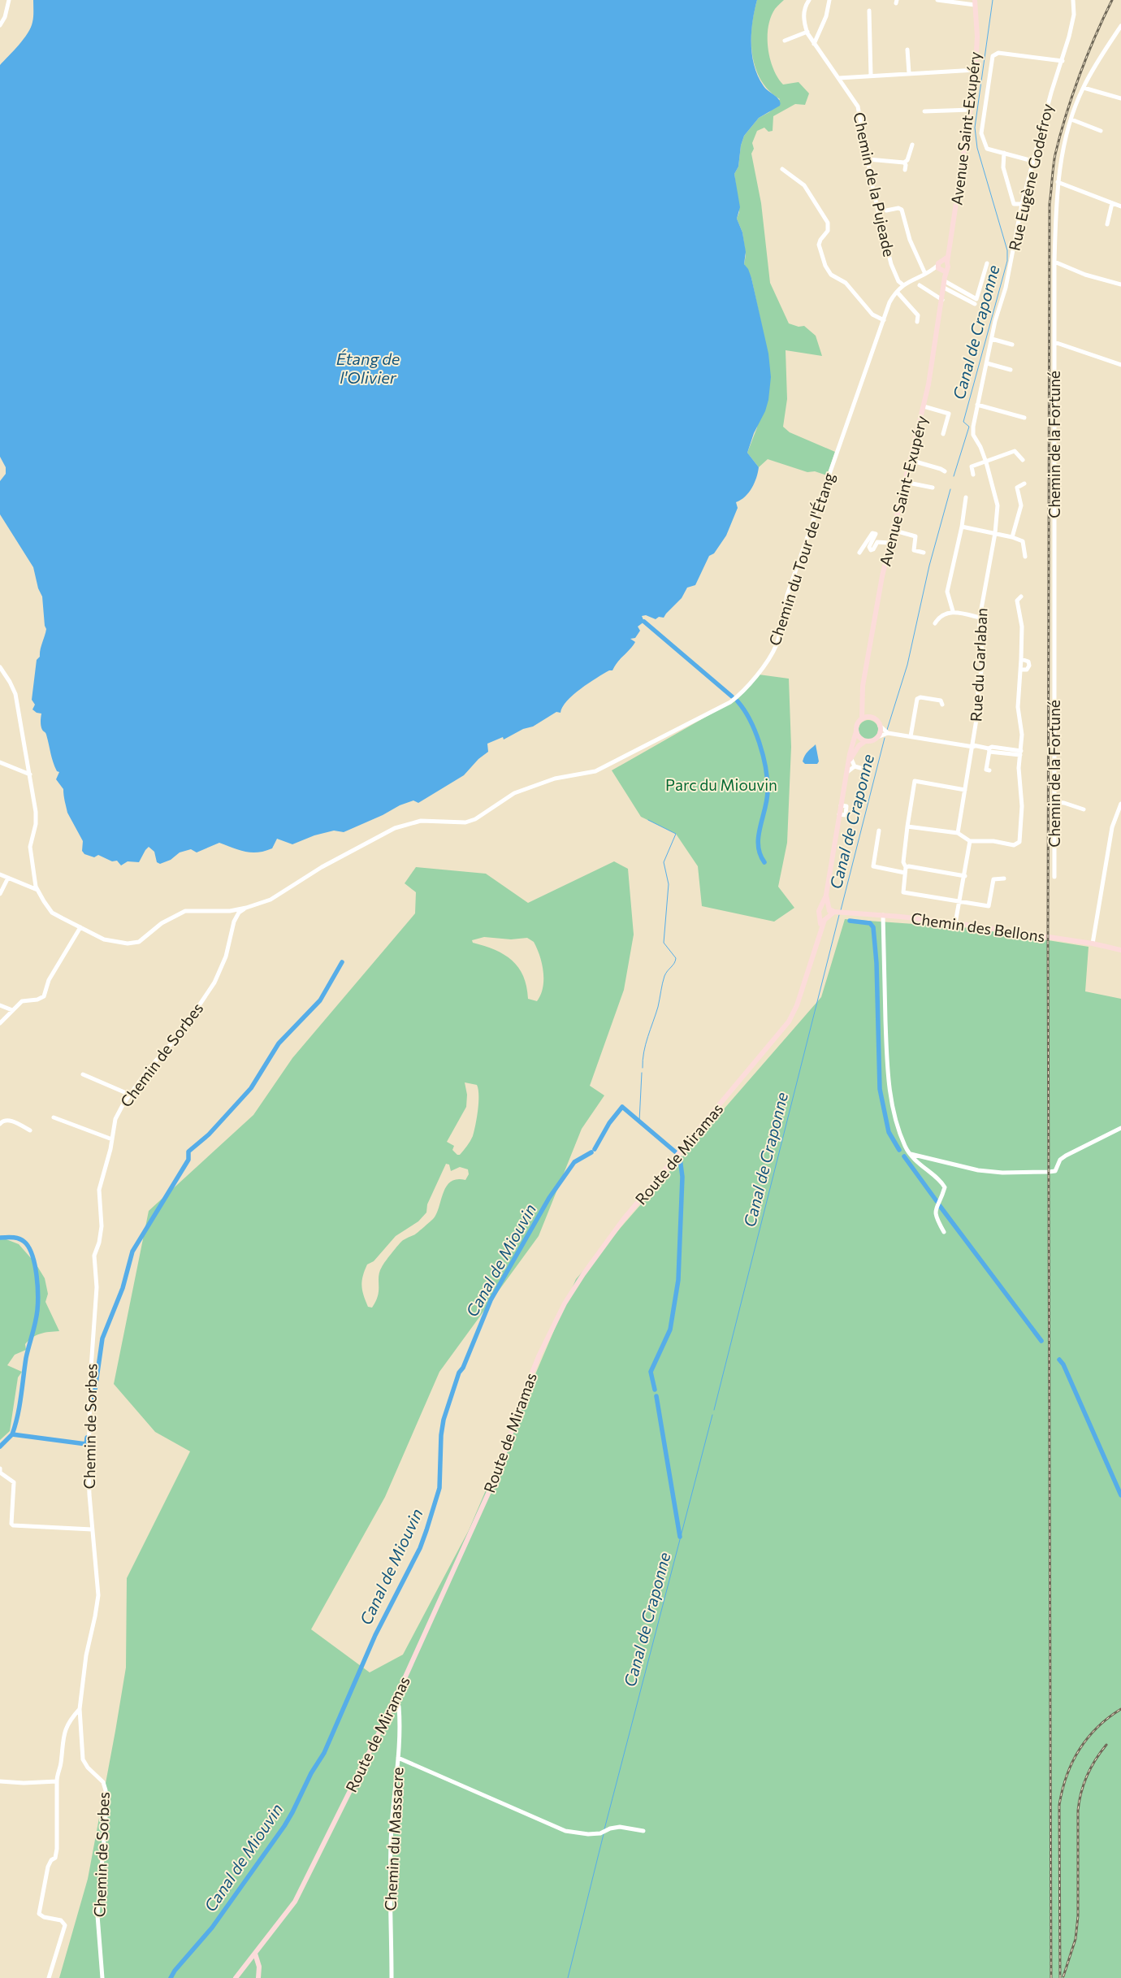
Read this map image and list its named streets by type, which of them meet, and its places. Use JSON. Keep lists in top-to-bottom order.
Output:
{
  "streets": {
    "main road": ["Avenue Saint-Exupéry", "Chemin des Bellons", "Route de Miramas"],
    "street": [
      "Rue Eugène Godefroy",
      "Chemin de la Pujeade",
      "Chemin de la Fortuné",
      "Chemin du Tour de l'Étang",
      "Rue du Garlaban",
      "Chemin de Sorbes",
      "Chemin du Massacre"
    ]
  },
  "crossings": [
    ["Avenue Saint-Exupéry", "Chemin du Tour de l'Étang"],
    ["Rue Eugène Godefroy", "Rue du Garlaban"],
    ["Chemin de la Pujeade", "Chemin du Tour de l'Étang"],
    ["Chemin du Tour de l'Étang", "Chemin de Sorbes"],
    ["Chemin des Bellons", "Route de Miramas"],
    ["Route de Miramas", "Chemin du Massacre"]
  ],
  "water": ["Canal de Craponne", "Étang de l'Olivier", "Canal de Miouvin"],
  "parks": ["Parc du Miouvin"]
}
